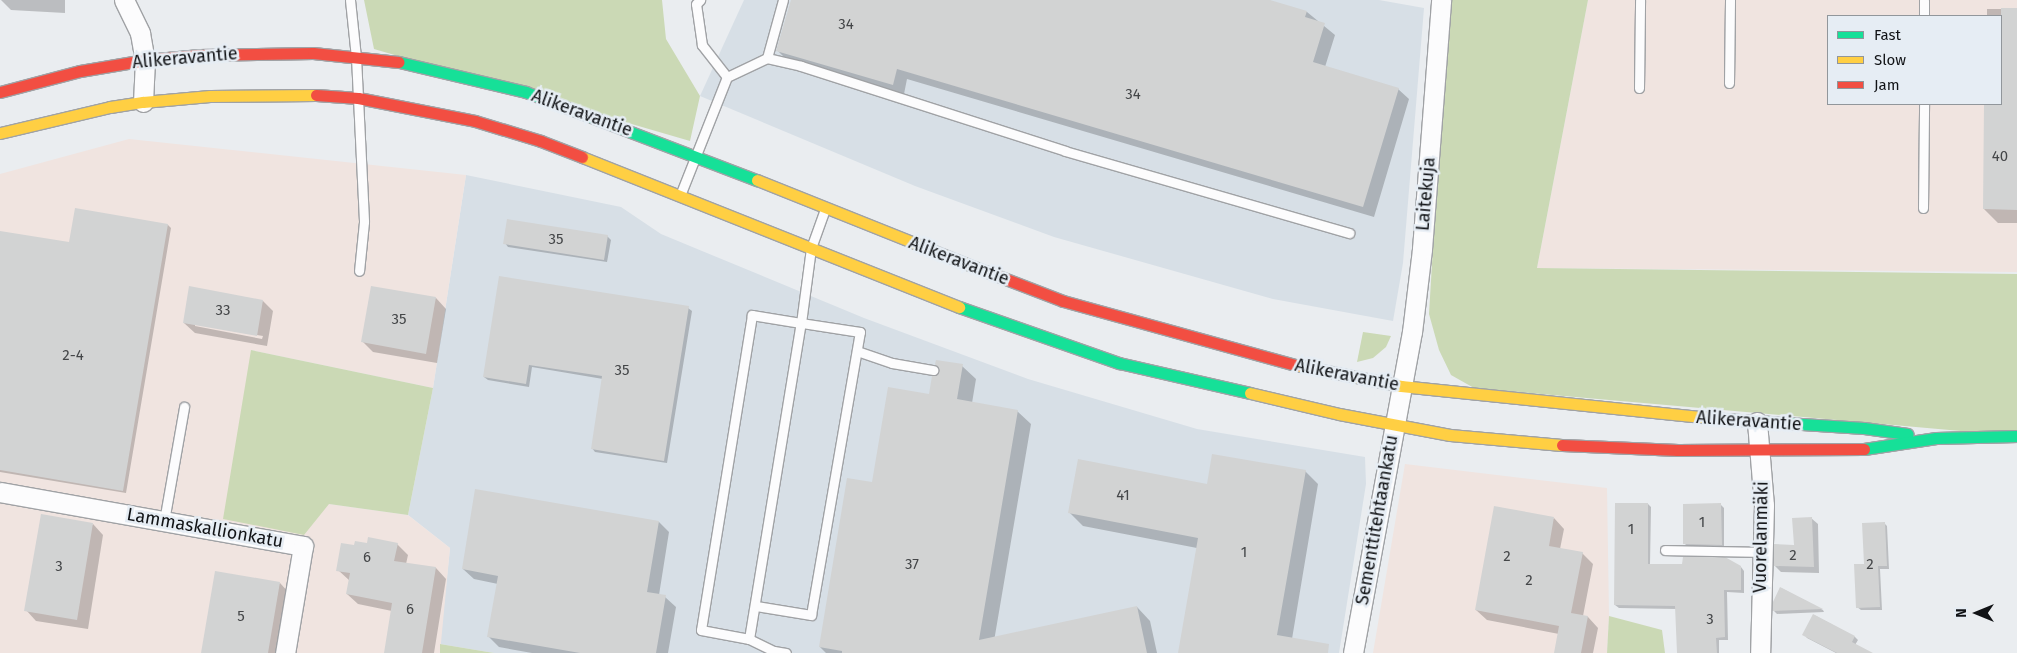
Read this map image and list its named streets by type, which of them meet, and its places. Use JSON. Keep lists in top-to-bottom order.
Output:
{
  "streets": {
    "street": [
      "Alikeravantie",
      "Laitekuja",
      "Sementtitehtaankatu",
      "Lammaskallionkatu",
      "Vuorelanmäki"
    ]
  },
  "crossings": [
    ["Alikeravantie", "Laitekuja"],
    ["Alikeravantie", "Sementtitehtaankatu"],
    ["Alikeravantie", "Vuorelanmäki"],
    ["Laitekuja", "Sementtitehtaankatu"]
  ],
  "house_numbers": [
    "34",
    "34",
    "40",
    "35",
    "33",
    "35",
    "2-4",
    "35",
    "41",
    "1",
    "1",
    "1",
    "2",
    "2",
    "6",
    "37",
    "2",
    "3",
    "2",
    "6",
    "5",
    "3"
  ],
  "legend": ["Fast", "Slow", "Jam"],
  "north": "left"
}
